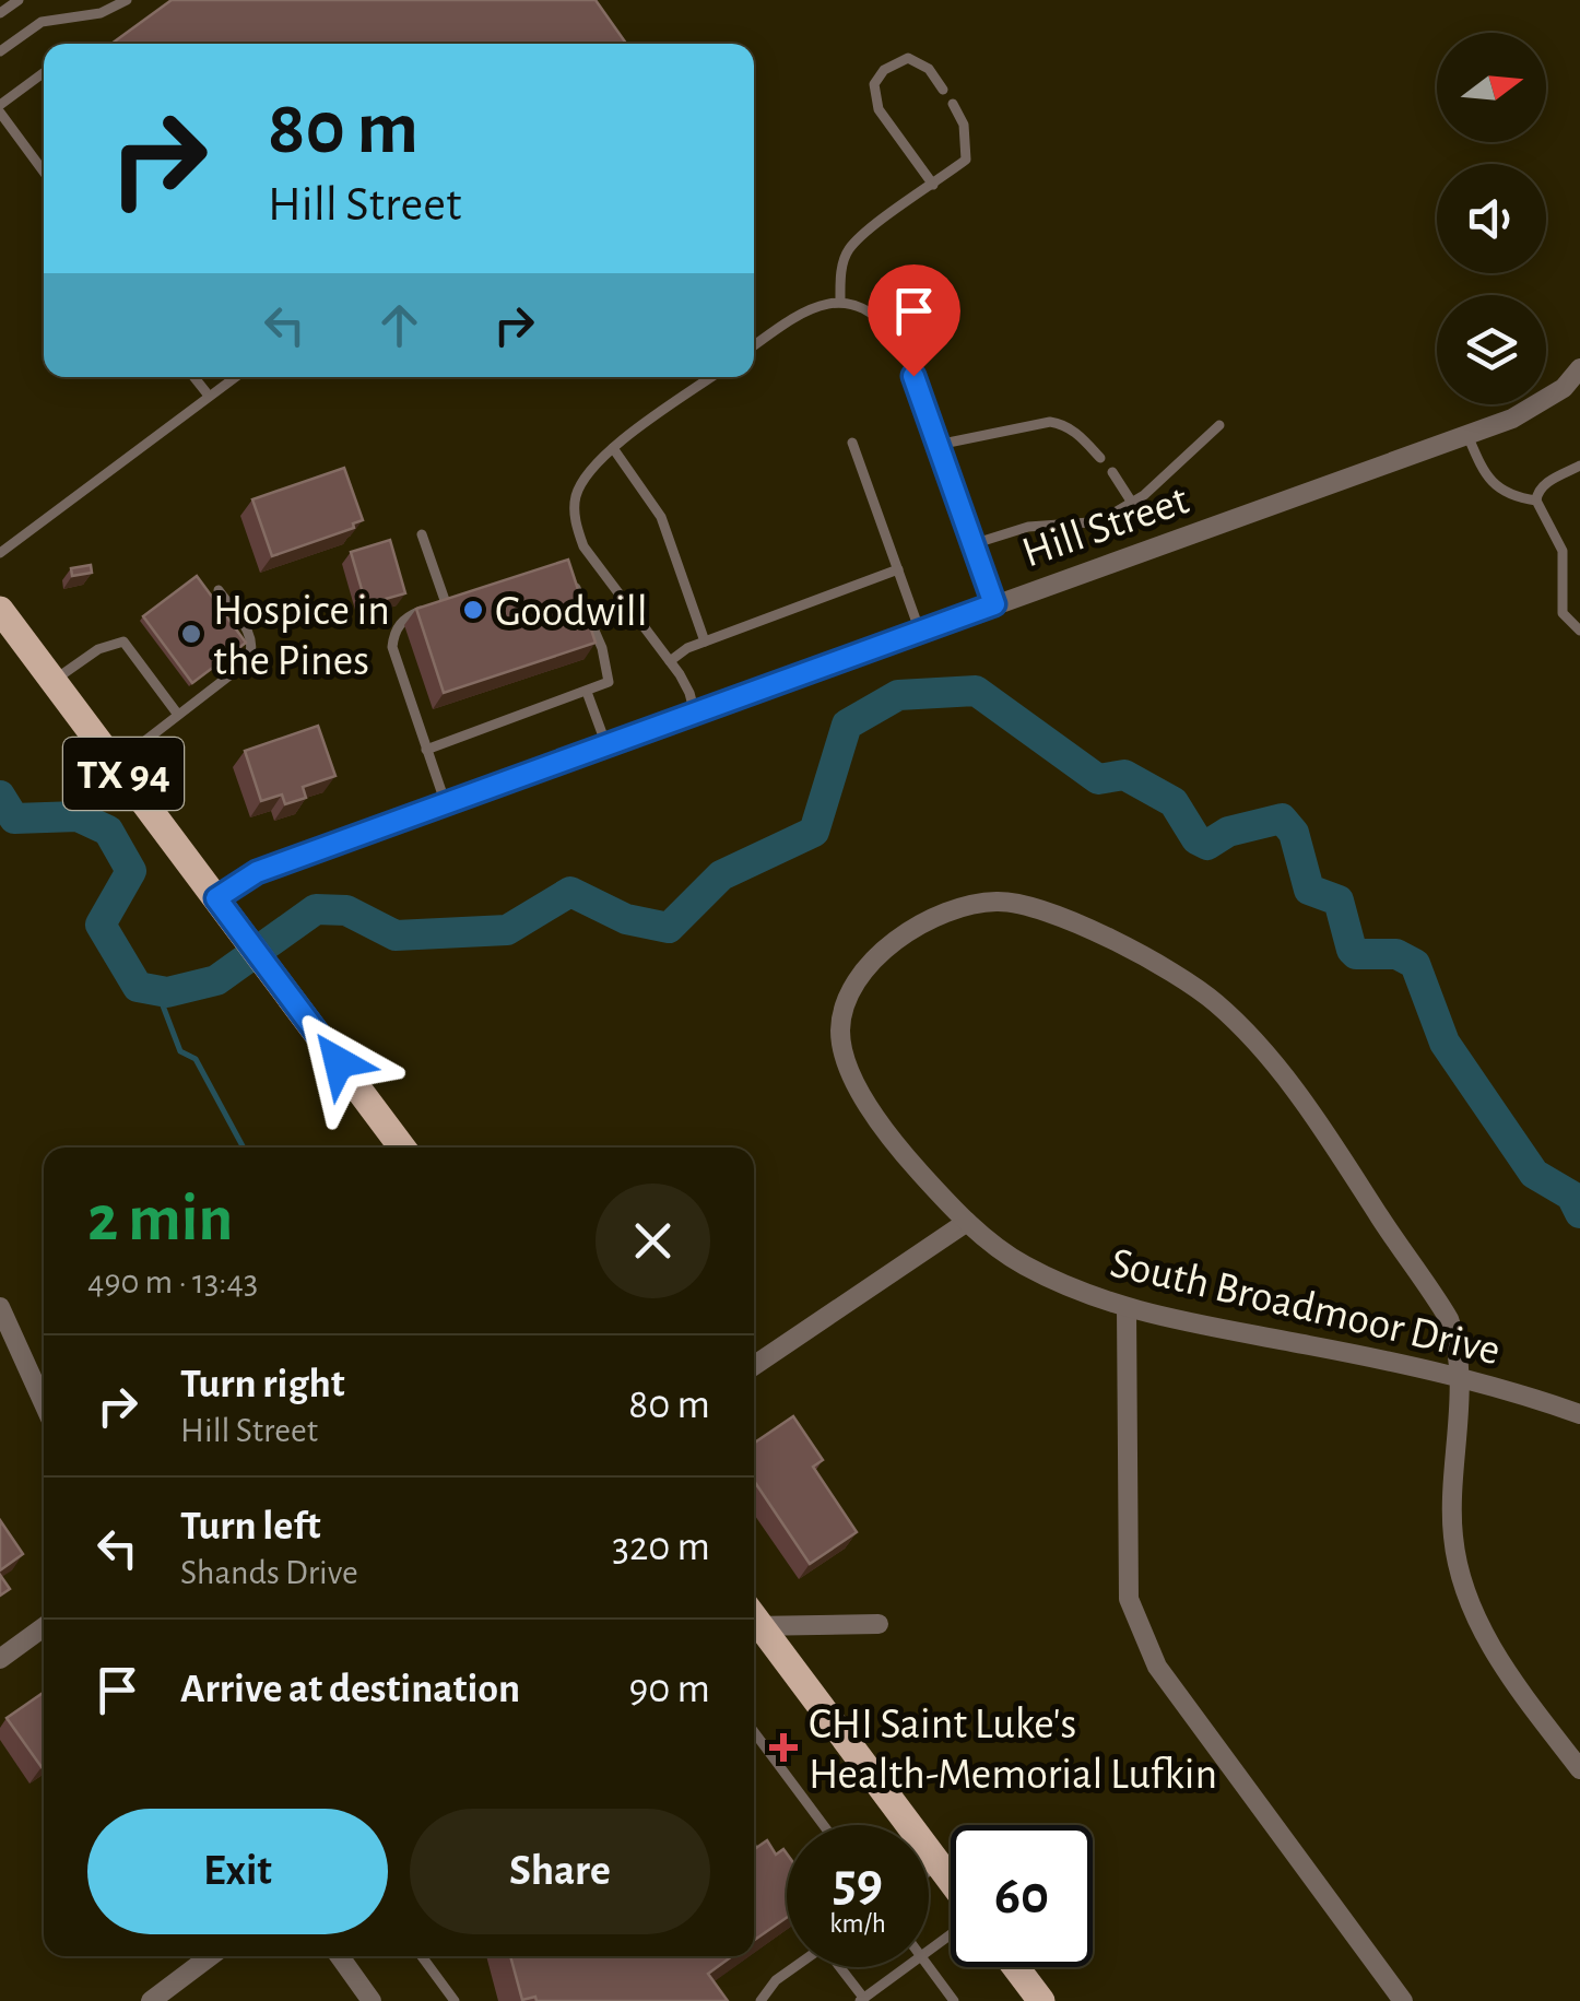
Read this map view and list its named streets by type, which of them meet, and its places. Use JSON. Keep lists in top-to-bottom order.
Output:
{
  "streets": {
    "main road": ["TX 94"],
    "street": ["Hill Street", "South Broadmoor Drive"]
  },
  "crossings": [
    ["Hill Street", "TX 94"]
  ],
  "places": {
    "other": ["Goodwill", "Hospice in the Pines"],
    "health": ["CHI Saint Luke's Health-Memorial Lufkin"]
  },
  "north": "right",
  "page": {
    "turn": ["80 m", "Hill Street"],
    "heading": ["2 min", "490 m · 13:43"],
    "list": [
      {
        "name": "Turn right",
        "note": "Hill Street",
        "value": "80 m"
      },
      {
        "name": "Turn left",
        "note": "Shands Drive",
        "value": "320 m"
      },
      {
        "name": "Arrive at destination",
        "value": "90 m"
      }
    ],
    "buttons": ["Exit", "Share"],
    "speed": "59 km/h",
    "limit": "60"
  }
}
